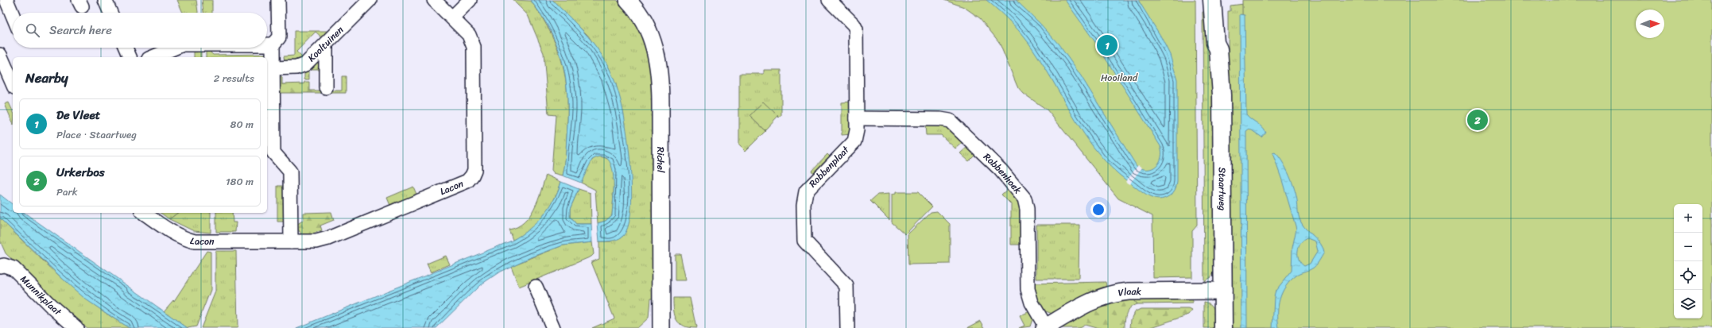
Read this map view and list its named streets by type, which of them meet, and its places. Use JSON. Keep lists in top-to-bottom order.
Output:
{
  "streets": {
    "main road": ["Staartweg"],
    "street": [
      "Kooltuinen",
      "Richel",
      "Robbenplaat",
      "Robbenhoek",
      "Lacon",
      "Vlaak",
      "Munnikplaat"
    ]
  },
  "crossings": [
    ["Robbenplaat", "Robbenhoek"],
    ["Robbenhoek", "Vlaak"],
    ["Staartweg", "Vlaak"]
  ],
  "parks": ["Hooiland"],
  "north": "right",
  "page": {
    "search": "Search here",
    "pins": ["1", "2"],
    "heading": ["Nearby", "2 results"],
    "list": [
      {
        "mark": "1",
        "name": "De Vleet",
        "note": "Place · Staartweg",
        "value": "80 m"
      },
      {
        "mark": "2",
        "name": "Urkerbos",
        "note": "Park",
        "value": "180 m"
      }
    ],
    "map_buttons": ["+", "−"]
  }
}
